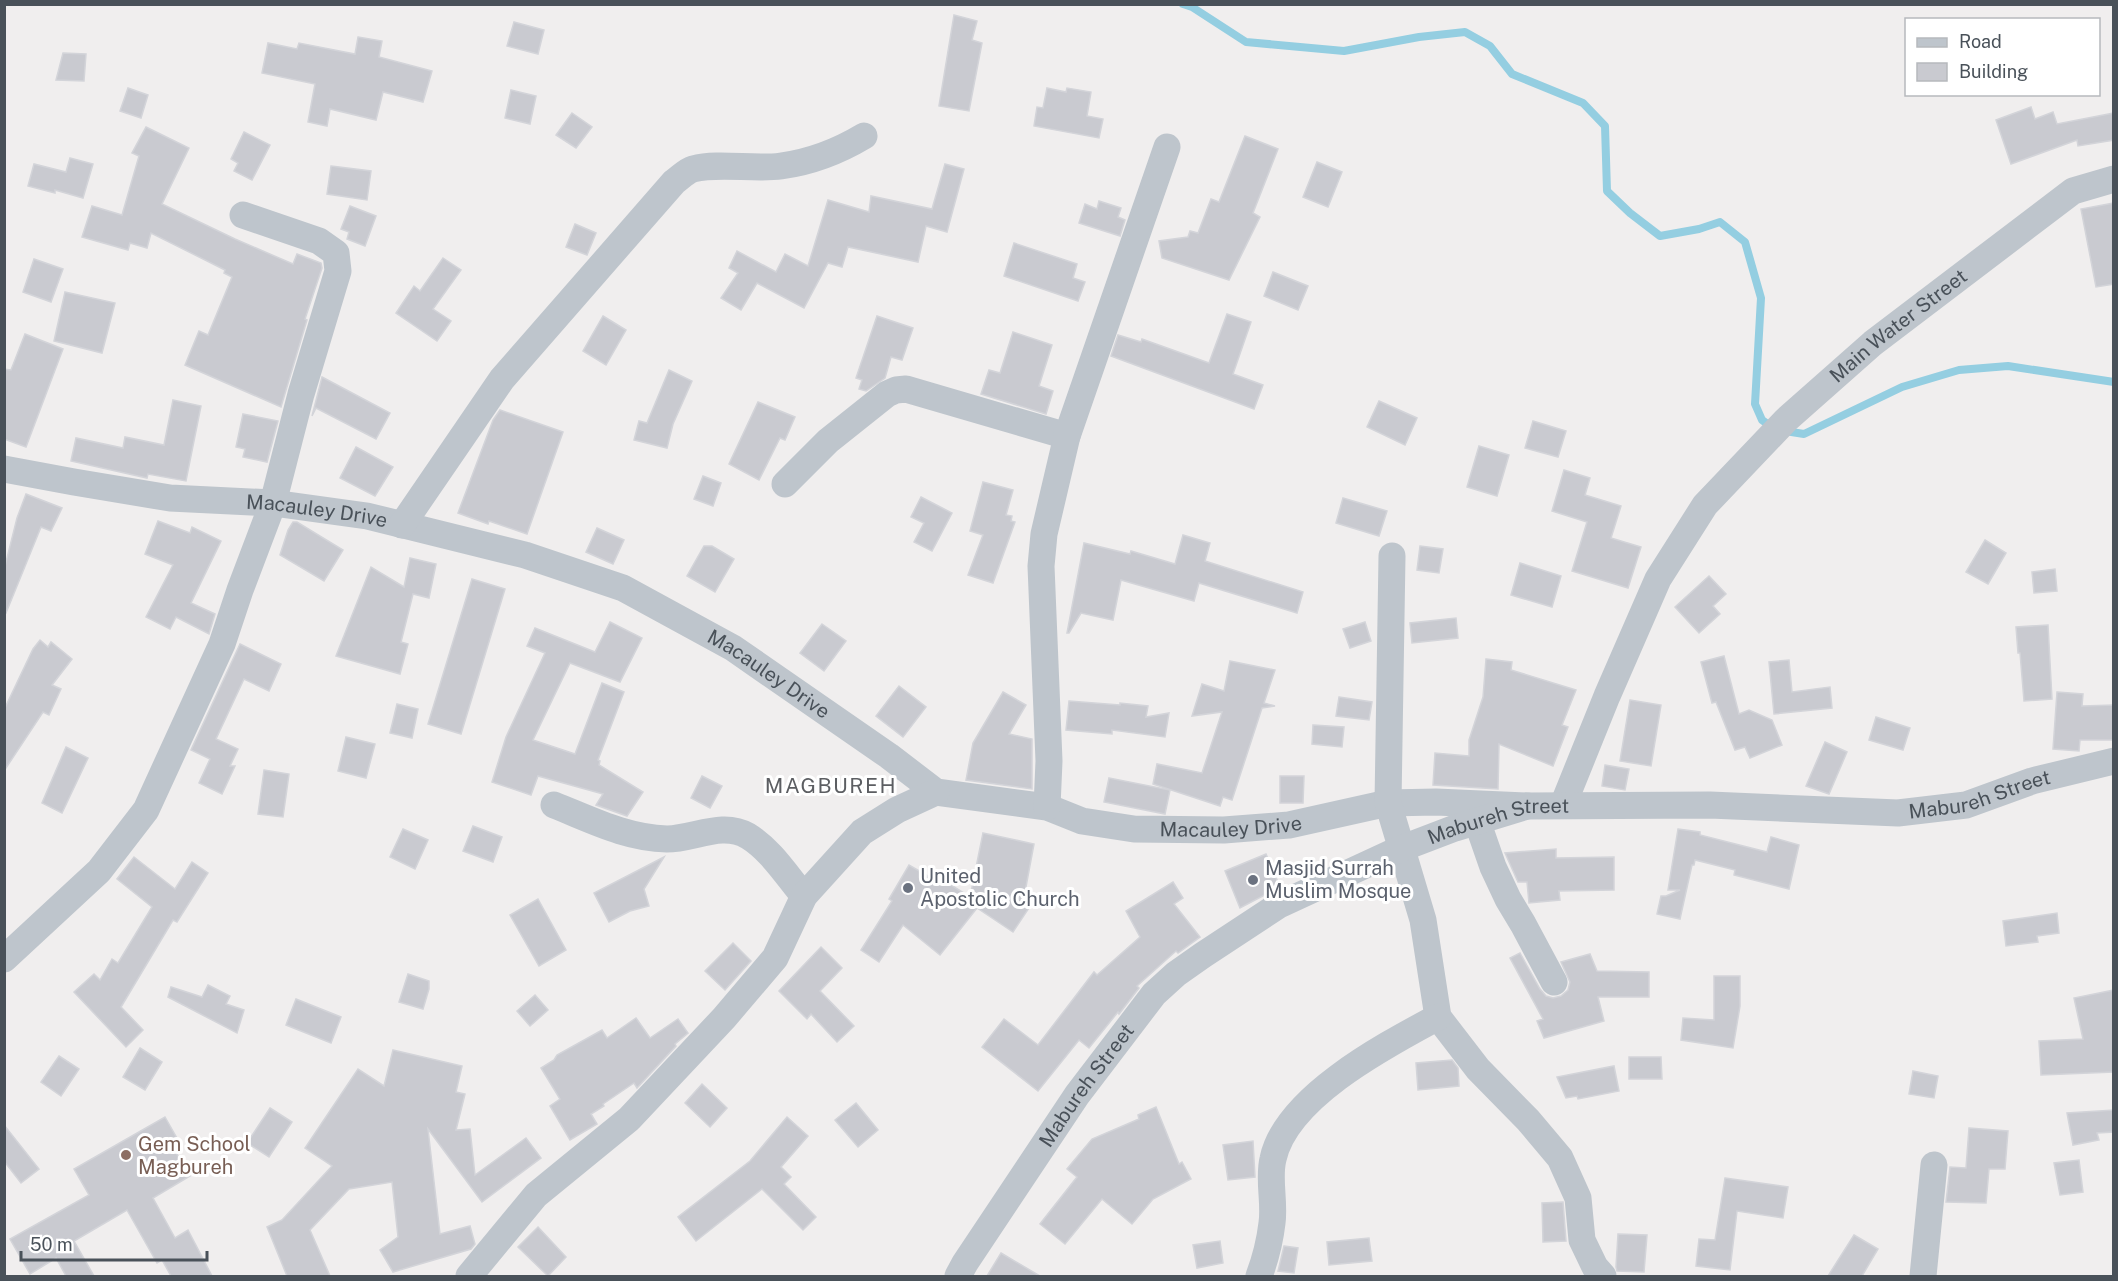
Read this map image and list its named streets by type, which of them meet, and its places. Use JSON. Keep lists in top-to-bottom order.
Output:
{
  "streets": {
    "street": ["Main Water Street", "Macauley Drive", "Mabureh Street"]
  },
  "crossings": [
    ["Main Water Street", "Mabureh Street"],
    ["Macauley Drive", "Mabureh Street"]
  ],
  "districts": ["MAGBUREH"],
  "places": ["Masjid Surrah Muslim Mosque", "United Apostolic Church", "Gem School Magbureh"],
  "legend": ["Road", "Building"],
  "scale_bar": "50 m"
}
